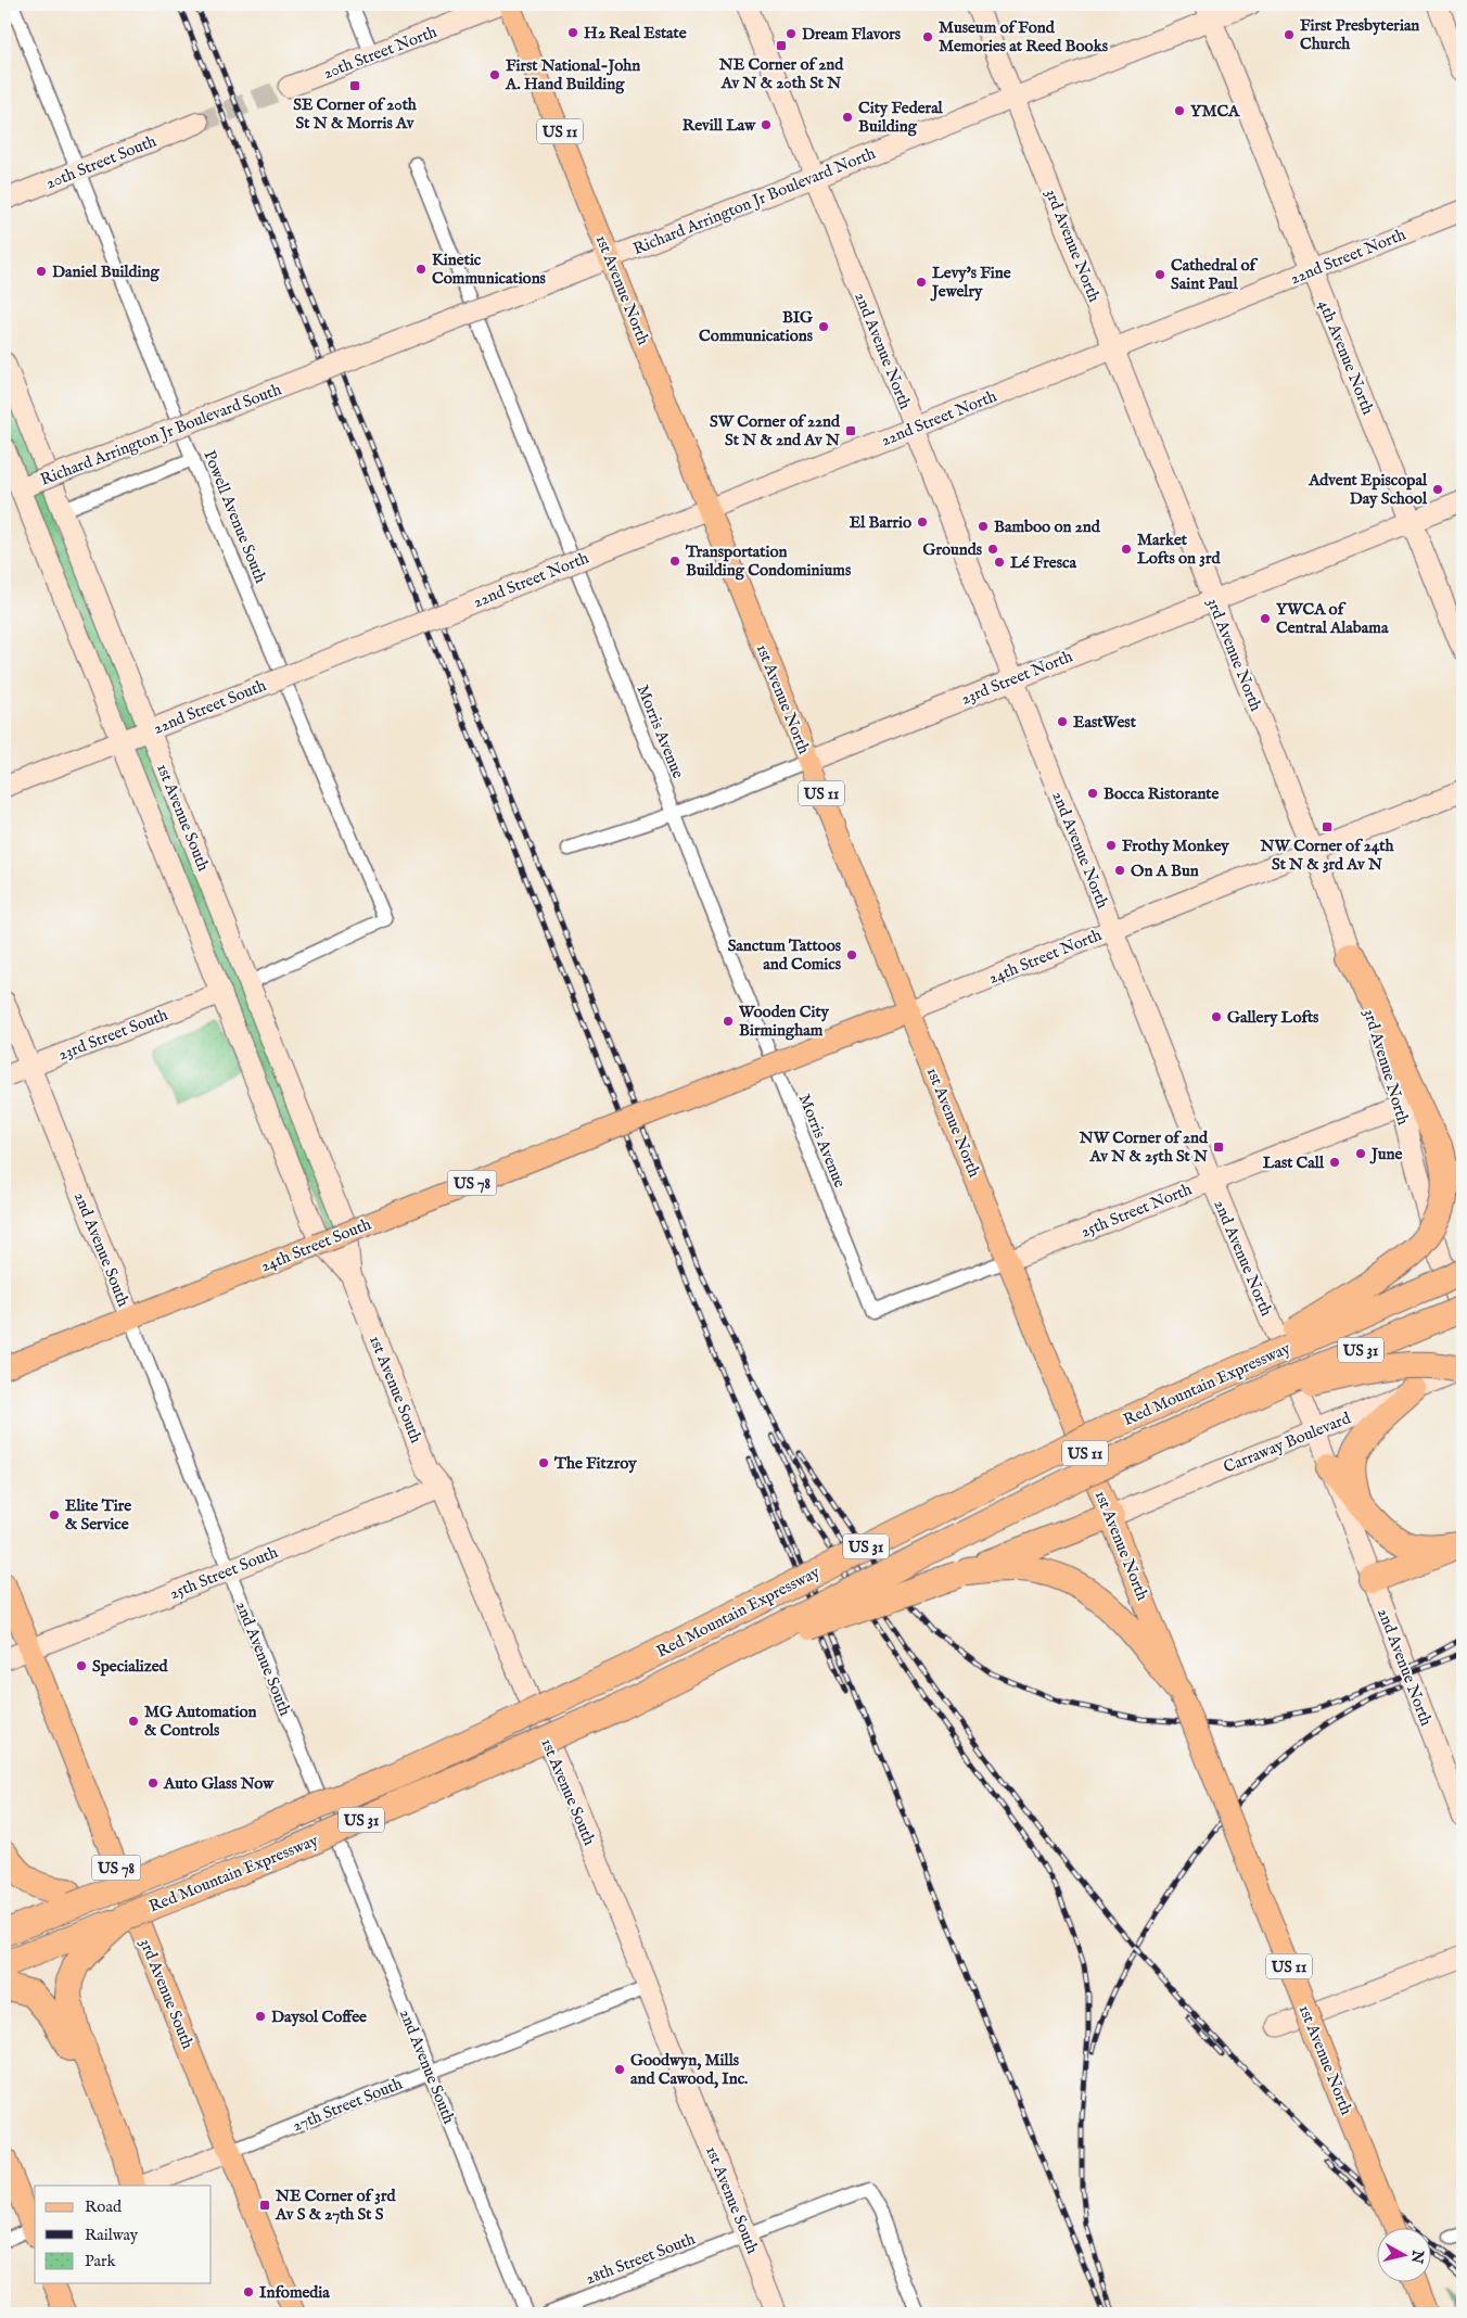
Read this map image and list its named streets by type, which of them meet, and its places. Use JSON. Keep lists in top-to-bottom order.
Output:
{
  "streets": {
    "highway": ["US 31", "Red Mountain Expressway"],
    "main road": [
      "US 11",
      "1st Avenue North",
      "24th Street North",
      "US 78",
      "24th Street South",
      "3rd Avenue South"
    ],
    "street": [
      "20th Street North",
      "20th Street South",
      "Richard Arrington Jr Boulevard North",
      "3rd Avenue North",
      "22nd Street North",
      "2nd Avenue North",
      "4th Avenue North",
      "Richard Arrington Jr Boulevard South",
      "Powell Avenue South",
      "23rd Street North",
      "22nd Street South",
      "Morris Avenue",
      "1st Avenue South",
      "23rd Street South",
      "25th Street North",
      "2nd Avenue South",
      "Carraway Boulevard",
      "25th Street South",
      "27th Street South",
      "28th Street South"
    ]
  },
  "crossings": [
    ["20th Street South", "Powell Avenue South"],
    ["Richard Arrington Jr Boulevard North", "3rd Avenue North"],
    ["Richard Arrington Jr Boulevard North", "1st Avenue North"],
    ["Richard Arrington Jr Boulevard North", "2nd Avenue North"],
    ["Richard Arrington Jr Boulevard North", "4th Avenue North"],
    ["Richard Arrington Jr Boulevard North", "Richard Arrington Jr Boulevard South"],
    ["3rd Avenue North", "22nd Street North"],
    ["3rd Avenue North", "23rd Street North"],
    ["3rd Avenue North", "24th Street North"],
    ["3rd Avenue North", "25th Street North"],
    ["22nd Street North", "1st Avenue North"],
    ["22nd Street North", "2nd Avenue North"],
    ["22nd Street North", "4th Avenue North"],
    ["22nd Street North", "22nd Street South"],
    ["1st Avenue North", "23rd Street North"],
    ["1st Avenue North", "24th Street North"],
    ["1st Avenue North", "25th Street North"],
    ["1st Avenue North", "Carraway Boulevard"],
    ["2nd Avenue North", "23rd Street North"],
    ["2nd Avenue North", "24th Street North"],
    ["2nd Avenue North", "25th Street North"],
    ["2nd Avenue North", "Carraway Boulevard"],
    ["4th Avenue North", "23rd Street North"],
    ["Richard Arrington Jr Boulevard South", "1st Avenue South"],
    ["Powell Avenue South", "1st Avenue South"],
    ["23rd Street North", "Morris Avenue"],
    ["22nd Street South", "1st Avenue South"],
    ["Morris Avenue", "25th Street North"],
    ["1st Avenue South", "23rd Street South"],
    ["1st Avenue South", "25th Street South"],
    ["1st Avenue South", "27th Street South"],
    ["1st Avenue South", "28th Street South"],
    ["24th Street North", "24th Street South"],
    ["23rd Street South", "2nd Avenue South"],
    ["24th Street South", "2nd Avenue South"],
    ["2nd Avenue South", "25th Street South"],
    ["2nd Avenue South", "27th Street South"],
    ["25th Street South", "3rd Avenue South"],
    ["3rd Avenue South", "27th Street South"]
  ],
  "places": {
    "other": [
      "H2 Real Estate",
      "Dream Flavors",
      "First Presbyterian Church",
      "Museum of Fond Memories at Reed Books",
      "First National-John A. Hand Building",
      "YMCA",
      "City Federal Building",
      "Revill Law",
      "Kinetic Communications",
      "Daniel Building",
      "Cathedral of Saint Paul",
      "Levy's Fine Jewelry",
      "BIG Communications",
      "Advent Episcopal Day School",
      "El Barrio",
      "Bamboo on 2nd",
      "Grounds",
      "Market Lofts on 3rd",
      "Transportation Building Condominiums",
      "Lé Fresca",
      "YWCA of Central Alabama",
      "EastWest",
      "Bocca Ristorante",
      "Frothy Monkey",
      "On A Bun",
      "Sanctum Tattoos and Comics",
      "Gallery Lofts",
      "Wooden City Birmingham",
      "June",
      "Last Call",
      "The Fitzroy",
      "Elite Tire & Service",
      "Specialized",
      "MG Automation & Controls",
      "Auto Glass Now",
      "Daysol Coffee",
      "Goodwyn, Mills and Cawood, Inc.",
      "Infomedia"
    ],
    "transit": [
      "NE Corner of 2nd Av N & 20th St N",
      "SE Corner of 20th St N & Morris Av",
      "SW Corner of 22nd St N & 2nd Av N",
      "NW Corner of 24th St N & 3rd Av N",
      "NW Corner of 2nd Av N & 25th St N",
      "NE Corner of 3rd Av S & 27th St S"
    ]
  },
  "legend": ["Road", "Railway", "Park"],
  "north": "right"
}
